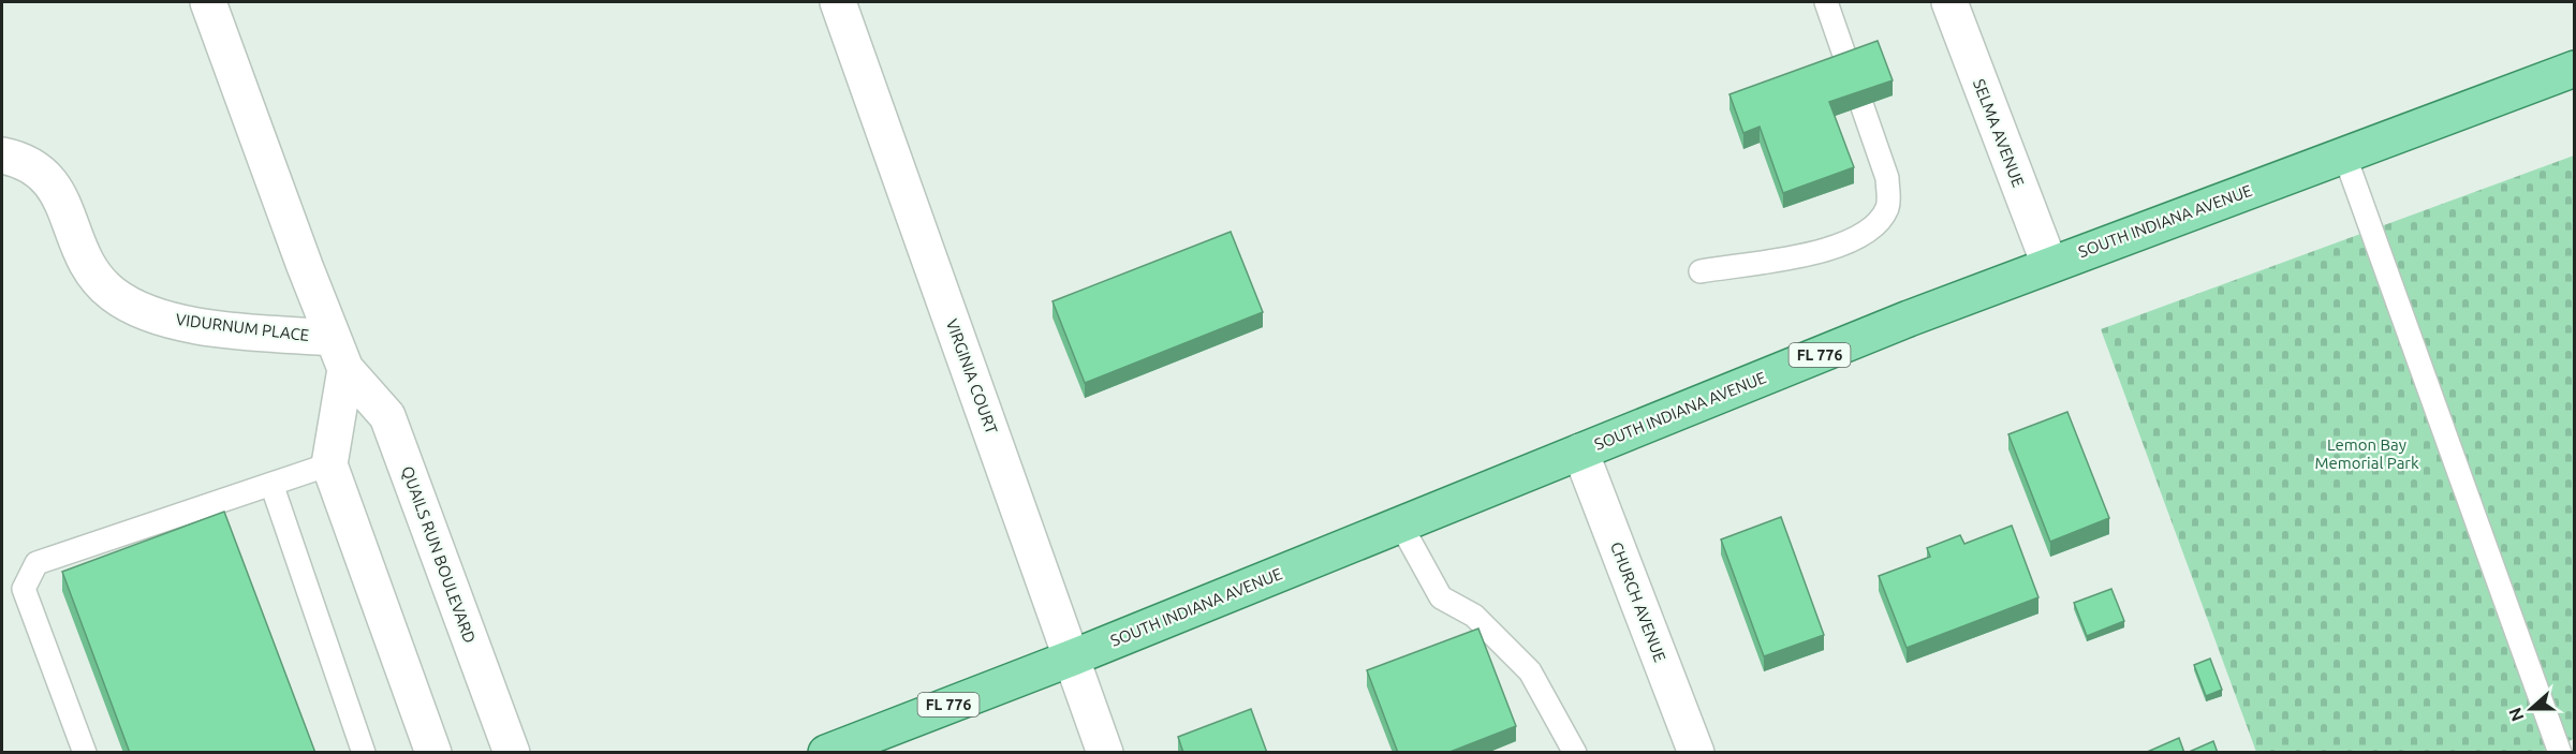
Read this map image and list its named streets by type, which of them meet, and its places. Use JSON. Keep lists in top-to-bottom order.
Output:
{
  "streets": {
    "main road": ["SOUTH INDIANA AVENUE", "FL 776"],
    "street": [
      "SELMA AVENUE",
      "VIDURNUM PLACE",
      "VIRGINIA COURT",
      "QUAILS RUN BOULEVARD",
      "CHURCH AVENUE"
    ]
  },
  "crossings": [
    ["SELMA AVENUE", "SOUTH INDIANA AVENUE"],
    ["SOUTH INDIANA AVENUE", "VIRGINIA COURT"],
    ["SOUTH INDIANA AVENUE", "CHURCH AVENUE"],
    ["VIDURNUM PLACE", "QUAILS RUN BOULEVARD"]
  ],
  "parks": ["Lemon Bay Memorial Park"],
  "north": "left"
}
